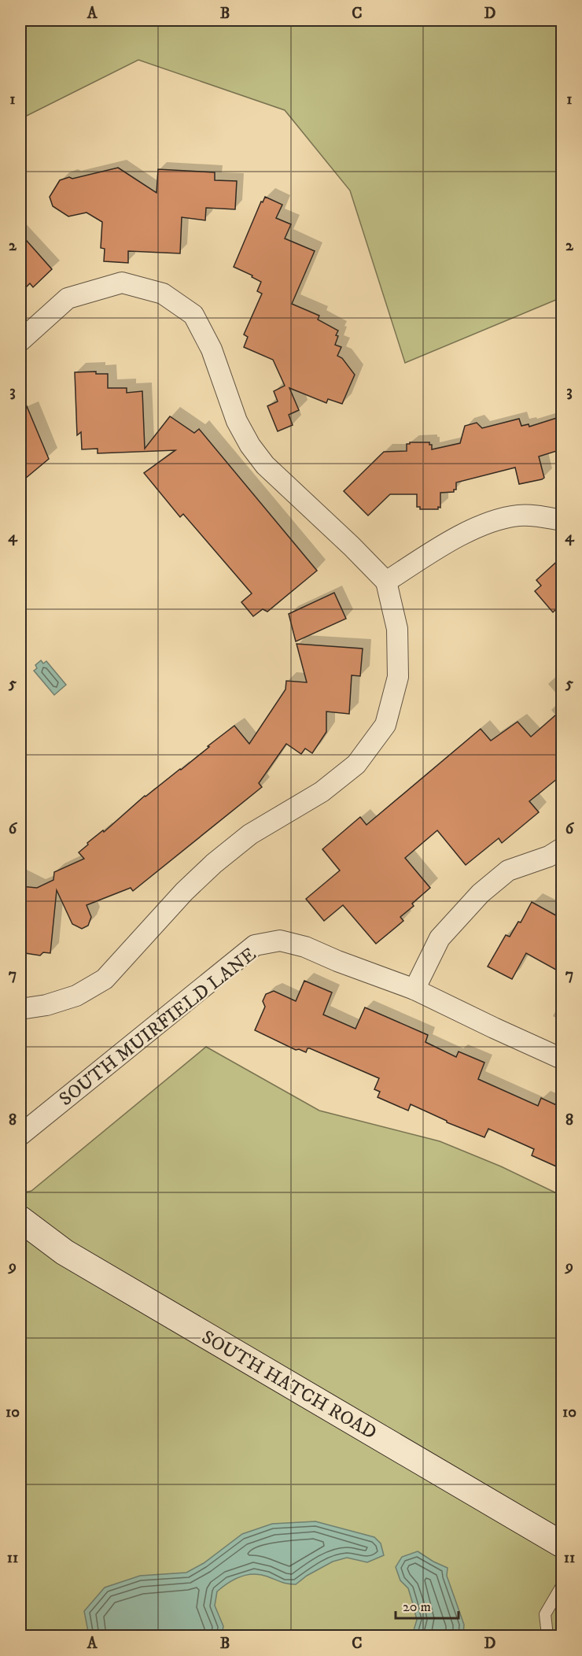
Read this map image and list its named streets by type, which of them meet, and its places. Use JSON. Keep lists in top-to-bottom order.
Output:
{
  "streets": {
    "main road": ["SOUTH HATCH ROAD"],
    "street": ["SOUTH MUIRFIELD LANE"]
  },
  "scale_bar": "20 m",
  "grid": {
    "columns": [
      "A",
      "B",
      "C",
      "D"
    ],
    "rows": [
      "1",
      "2",
      "3",
      "4",
      "5",
      "6",
      "7",
      "8",
      "9",
      "10",
      "11"
    ]
  }
}
